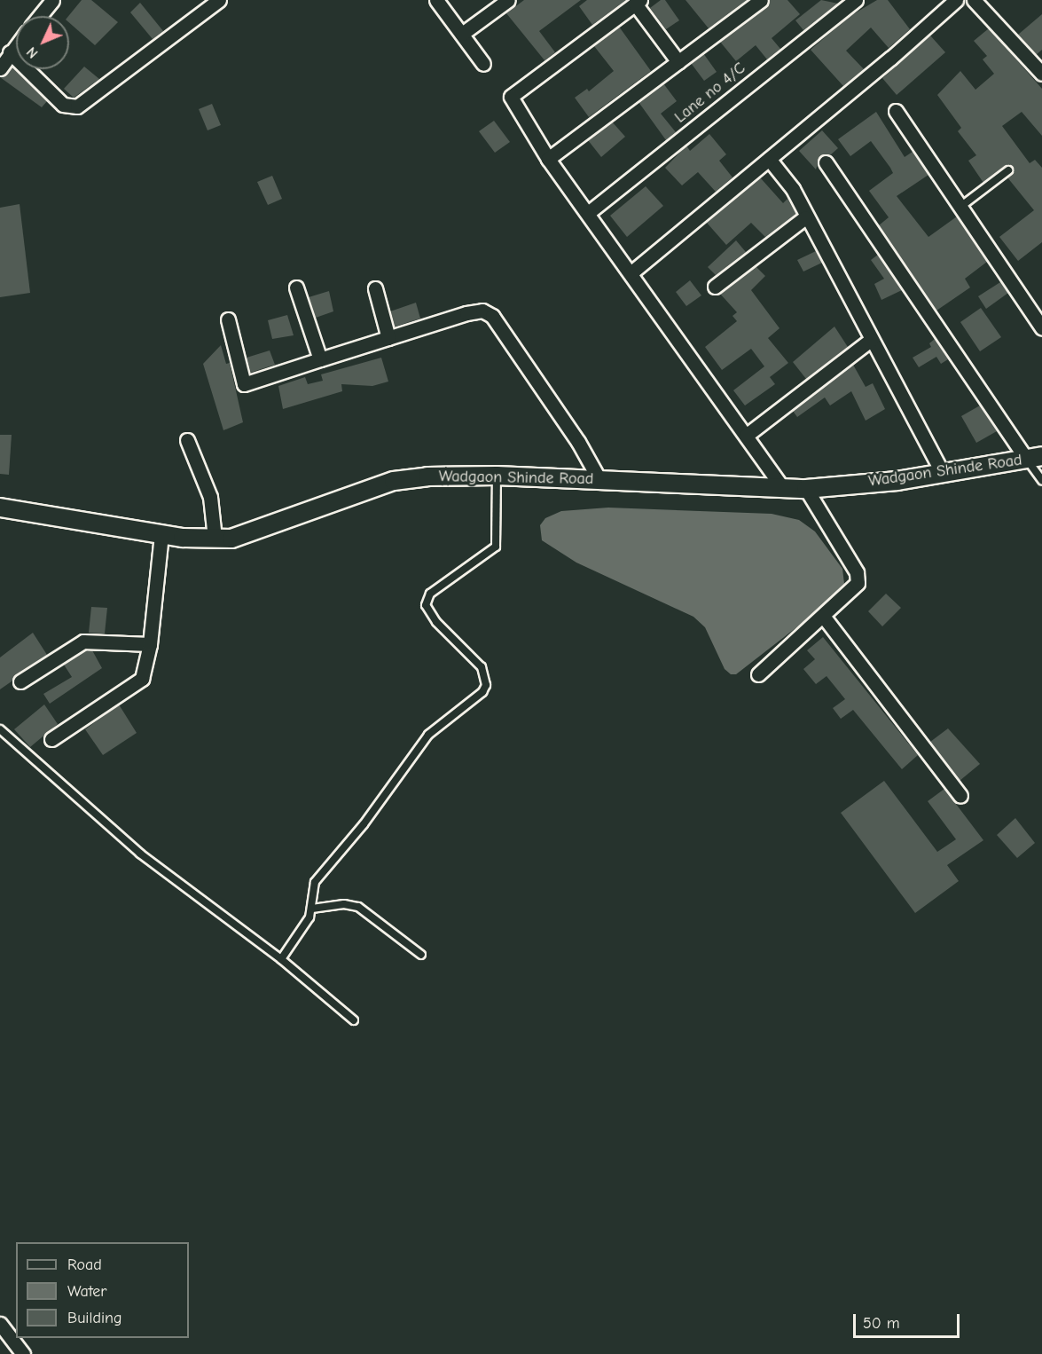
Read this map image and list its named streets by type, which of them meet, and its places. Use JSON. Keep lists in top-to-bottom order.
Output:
{
  "streets": {
    "street": ["Lane no 4/C", "Wadgaon Shinde Road"]
  },
  "legend": ["Road", "Water", "Building"],
  "scale_bar": "50 m",
  "north": "bottom left"
}
